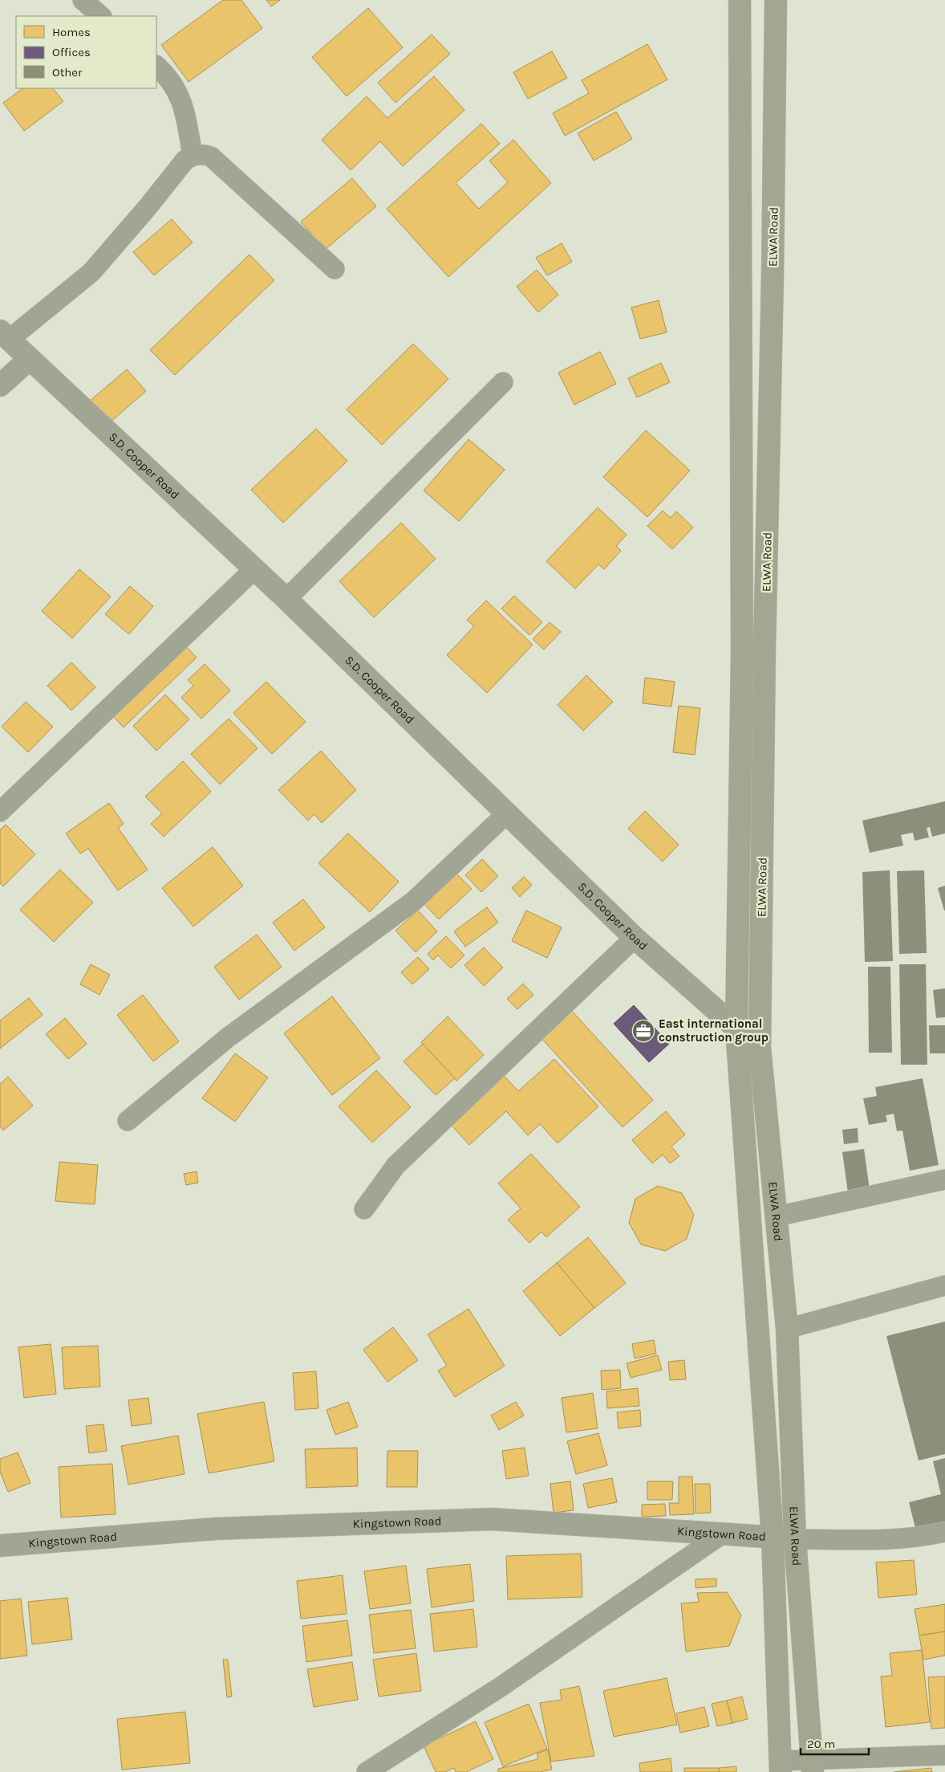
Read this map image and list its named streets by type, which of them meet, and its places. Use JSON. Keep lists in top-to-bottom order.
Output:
{
  "streets": {
    "main road": ["ELWA Road"],
    "street": ["S.D. Cooper Road", "Kingstown Road"]
  },
  "crossings": [
    ["ELWA Road", "S.D. Cooper Road"],
    ["ELWA Road", "Kingstown Road"]
  ],
  "places": {
    "office": ["East international construction group"]
  },
  "legend": ["Homes", "Offices", "Other"],
  "scale_bar": "20 m"
}
